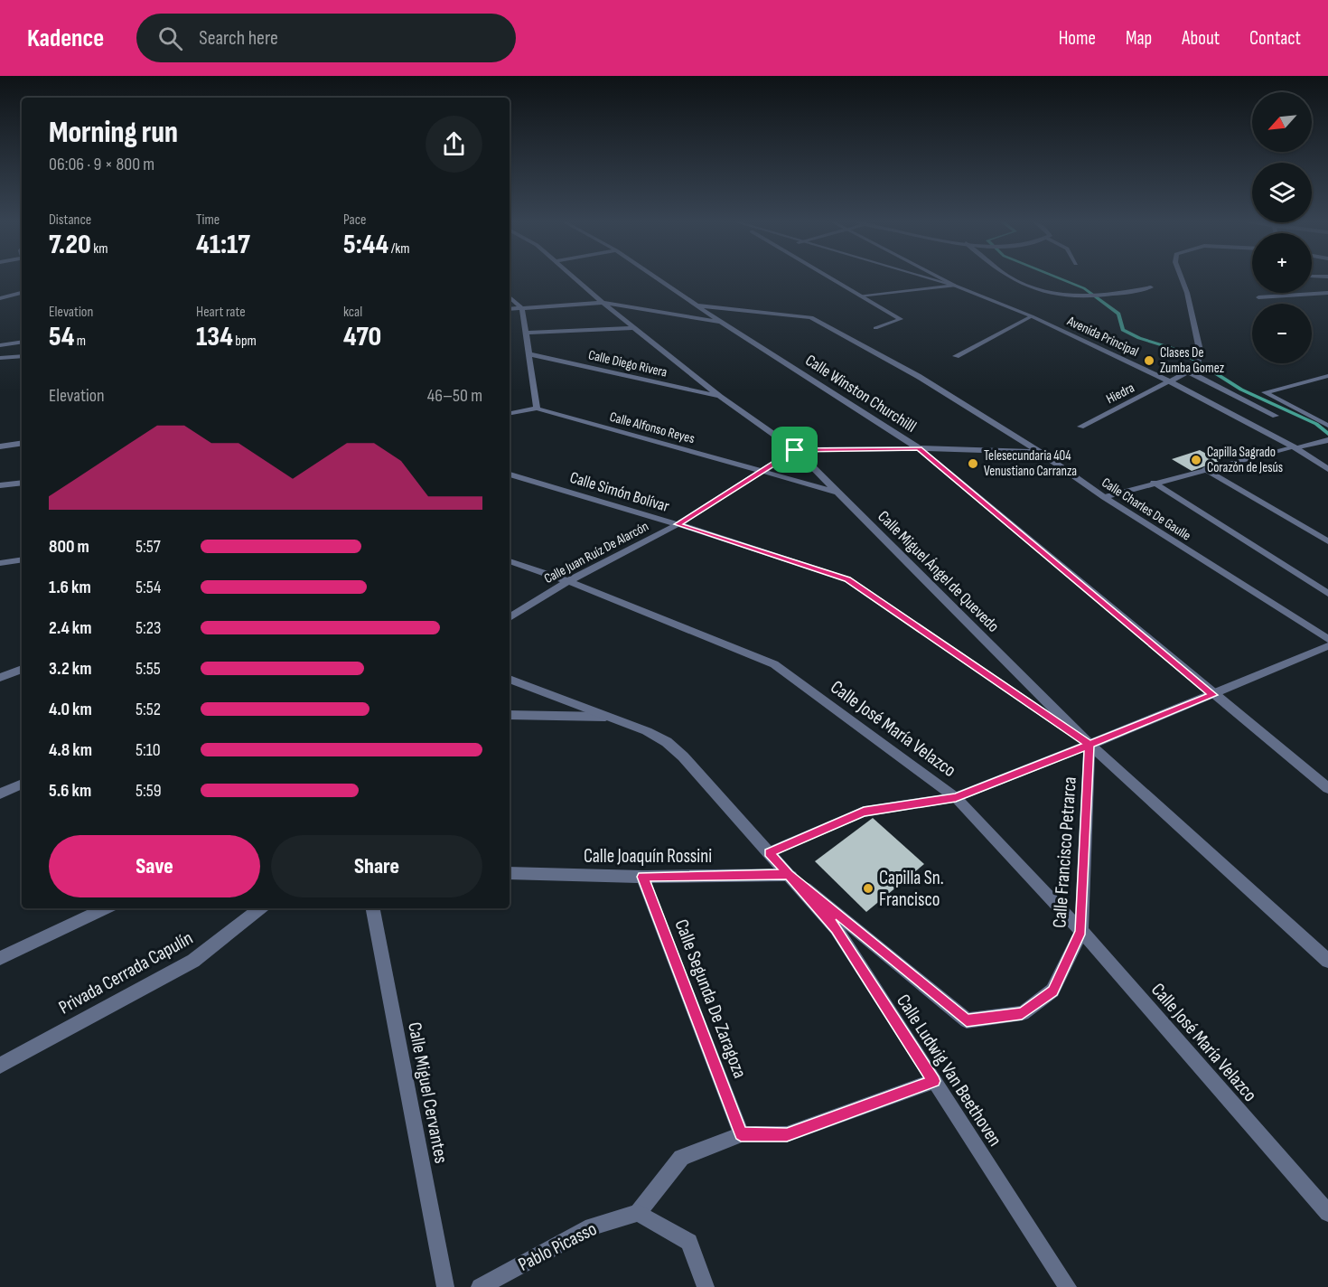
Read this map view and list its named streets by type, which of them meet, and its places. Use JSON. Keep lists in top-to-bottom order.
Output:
{
  "streets": {
    "street": [
      "Avenida Principal",
      "Calle Diego Rivera",
      "Calle Winston Churchilll",
      "Hiedra",
      "Calle Alfonso Reyes",
      "Calle Simón Bolívar",
      "Calle Charles De Gaulle",
      "Calle Juan Ruíz De Alarcón",
      "Calle Miguel Ángel de Quevedo",
      "Calle José María Velazco",
      "Calle Francisco Petrarca",
      "Calle Joaquín Rossini",
      "Privada Cerrada Capulín",
      "Calle Segunda De Zaragoza",
      "Calle Ludwig Van Beethoven",
      "Calle Miguel Cervantes",
      "Pablo Picasso"
    ]
  },
  "crossings": [
    ["Avenida Principal", "Hiedra"],
    ["Calle Diego Rivera", "Calle Miguel Ángel de Quevedo"],
    ["Calle Winston Churchilll", "Calle Charles De Gaulle"],
    ["Calle Alfonso Reyes", "Calle Juan Ruíz De Alarcón"],
    ["Calle Alfonso Reyes", "Calle Miguel Ángel de Quevedo"],
    ["Calle Simón Bolívar", "Calle Juan Ruíz De Alarcón"],
    ["Calle Simón Bolívar", "Calle Miguel Ángel de Quevedo"],
    ["Calle Simón Bolívar", "Calle Francisco Petrarca"],
    ["Calle Juan Ruíz De Alarcón", "Calle Miguel Ángel de Quevedo"],
    ["Calle Juan Ruíz De Alarcón", "Calle José María Velazco"],
    ["Calle Miguel Ángel de Quevedo", "Calle Francisco Petrarca"],
    ["Calle José María Velazco", "Calle Francisco Petrarca"],
    ["Calle Francisco Petrarca", "Calle Joaquín Rossini"],
    ["Calle Francisco Petrarca", "Calle Ludwig Van Beethoven"],
    ["Calle Joaquín Rossini", "Calle Segunda De Zaragoza"],
    ["Calle Joaquín Rossini", "Calle Ludwig Van Beethoven"]
  ],
  "places": [
    "Clases De Zumba Gomez",
    "Capilla Sagrado Corazón de Jesús",
    "Telesecundaria 404 Venustiano Carranza",
    "Capilla Sn. Francisco"
  ],
  "north": "bottom left",
  "page": {
    "header": "Kadence",
    "search": "Search here",
    "nav": [
      "Home",
      "Map",
      "About",
      "Contact"
    ],
    "map_buttons": ["+", "−"],
    "heading": ["Morning run", "06:06 · 9 × 800 m"],
    "stats": [
      ["Distance", "7.20 km"],
      ["Time", "41:17"],
      ["Pace", "5:44 /km"],
      ["Elevation", "54 m"],
      ["Heart rate", "134 bpm"],
      ["kcal", "470"]
    ],
    "chart": ["Elevation", "46–50 m"],
    "list": [
      {
        "name": "800 m",
        "note": "5:57"
      },
      {
        "name": "1.6 km",
        "note": "5:54"
      },
      {
        "name": "2.4 km",
        "note": "5:23"
      },
      {
        "name": "3.2 km",
        "note": "5:55"
      },
      {
        "name": "4.0 km",
        "note": "5:52"
      },
      {
        "name": "4.8 km",
        "note": "5:10"
      },
      {
        "name": "5.6 km",
        "note": "5:59"
      }
    ],
    "buttons": ["Save", "Share"]
  }
}
